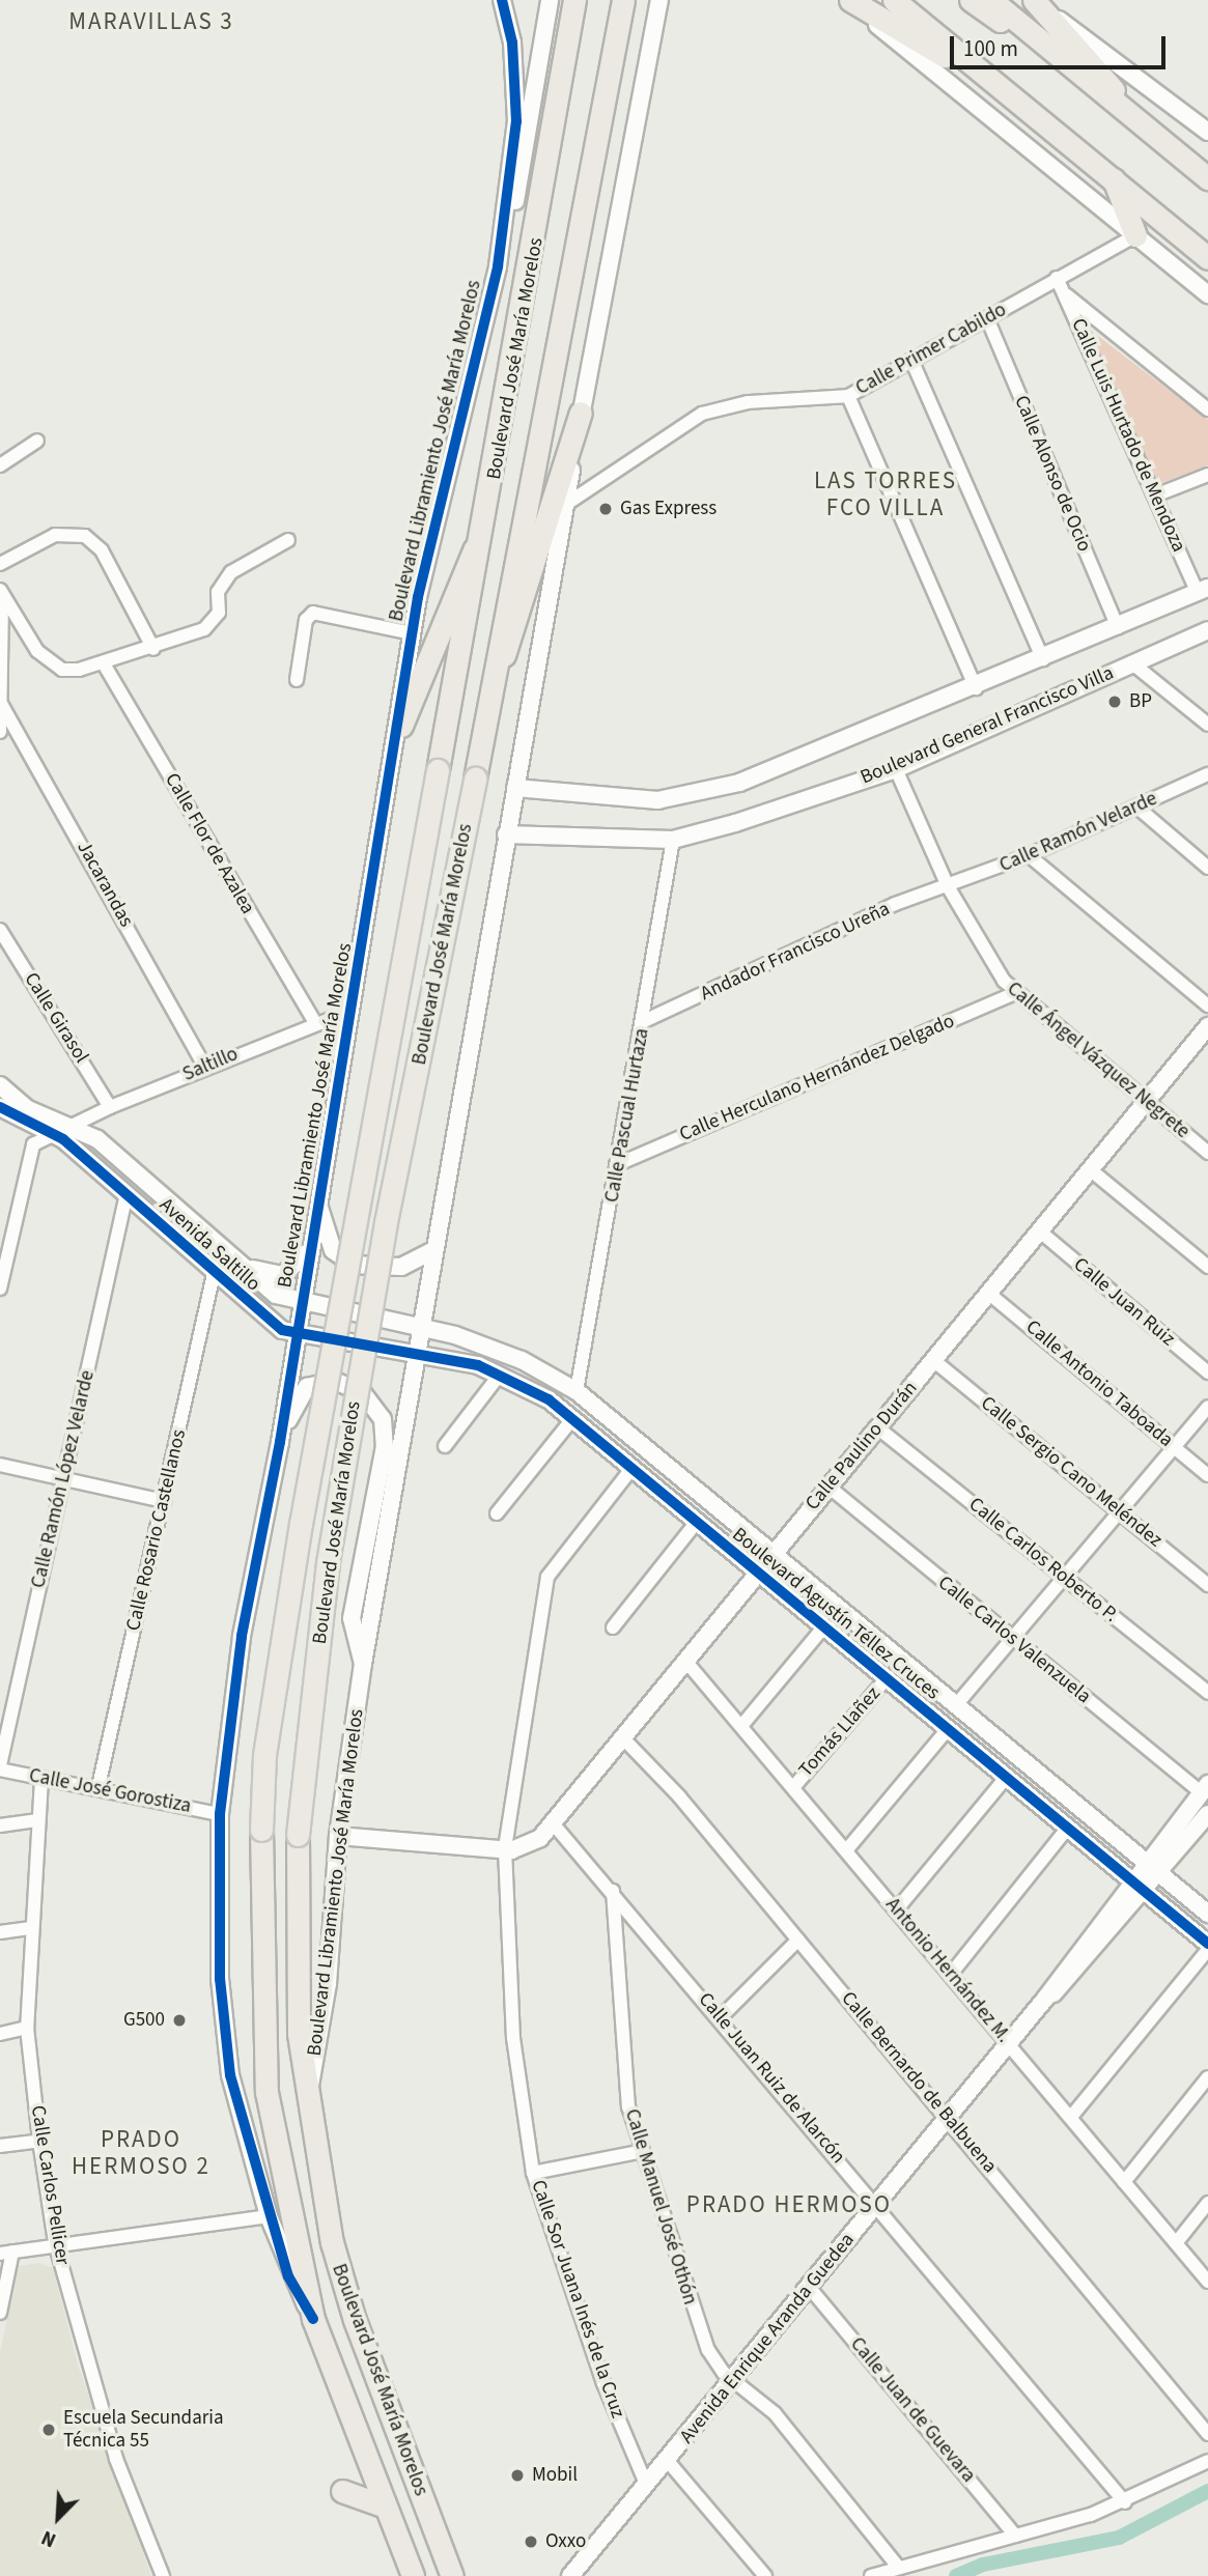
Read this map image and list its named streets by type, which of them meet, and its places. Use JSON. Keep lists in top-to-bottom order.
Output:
{
  "streets": {
    "main road": ["Boulevard José María Morelos"],
    "street": [
      "Calle Primer Cabildo",
      "Calle Luis Hurtado de Mendoza",
      "Boulevard Libramiento José María Morelos",
      "Calle Alonso de Ocio",
      "Boulevard General Francisco Villa",
      "Calle Ramón Velarde",
      "Calle Flor de Azalea",
      "Jacarandas",
      "Andador Francisco Ureña",
      "Calle Girasol",
      "Calle Ángel Vázquez Negrete",
      "Saltillo",
      "Calle Herculano Hernández Delgado",
      "Calle Pascual Hurtaza",
      "Avenida Saltillo",
      "Calle Juan Ruiz",
      "Calle Antonio Taboada",
      "Calle Paulino Durán",
      "Calle Sergio Cano Meléndez",
      "Calle Ramón López Velarde",
      "Calle Rosario Castellanos",
      "Calle Carlos Roberto P.",
      "Boulevard Agustín Téllez Cruces",
      "Calle Carlos Valenzuela",
      "Tomás Llañez",
      "Calle José Gorostiza",
      "Antonio Hernández M.",
      "Calle Juan Ruiz de Alarcón",
      "Calle Bernardo de Balbuena",
      "Calle Carlos Pellicer",
      "Calle Manuel José Othón",
      "Calle Sor Juana Inés de la Cruz",
      "Avenida Enrique Aranda Guedea",
      "Calle Juan de Guevara"
    ]
  },
  "crossings": [
    ["Calle Primer Cabildo", "Calle Luis Hurtado de Mendoza"],
    ["Calle Primer Cabildo", "Boulevard Libramiento José María Morelos"],
    ["Calle Primer Cabildo", "Calle Alonso de Ocio"],
    ["Boulevard José María Morelos", "Boulevard Libramiento José María Morelos"],
    ["Calle Luis Hurtado de Mendoza", "Boulevard General Francisco Villa"],
    ["Boulevard Libramiento José María Morelos", "Boulevard General Francisco Villa"],
    ["Boulevard Libramiento José María Morelos", "Saltillo"],
    ["Boulevard Libramiento José María Morelos", "Avenida Saltillo"],
    ["Boulevard Libramiento José María Morelos", "Boulevard Agustín Téllez Cruces"],
    ["Boulevard Libramiento José María Morelos", "Calle José Gorostiza"],
    ["Calle Alonso de Ocio", "Boulevard General Francisco Villa"],
    ["Boulevard General Francisco Villa", "Calle Ángel Vázquez Negrete"],
    ["Boulevard General Francisco Villa", "Calle Pascual Hurtaza"],
    ["Calle Ramón Velarde", "Andador Francisco Ureña"],
    ["Calle Ramón Velarde", "Calle Ángel Vázquez Negrete"],
    ["Calle Flor de Azalea", "Saltillo"],
    ["Jacarandas", "Saltillo"],
    ["Andador Francisco Ureña", "Calle Ángel Vázquez Negrete"],
    ["Andador Francisco Ureña", "Calle Pascual Hurtaza"],
    ["Calle Girasol", "Saltillo"],
    ["Calle Ángel Vázquez Negrete", "Calle Herculano Hernández Delgado"],
    ["Calle Ángel Vázquez Negrete", "Calle Paulino Durán"],
    ["Saltillo", "Avenida Saltillo"],
    ["Calle Herculano Hernández Delgado", "Calle Pascual Hurtaza"],
    ["Calle Pascual Hurtaza", "Boulevard Agustín Téllez Cruces"],
    ["Avenida Saltillo", "Calle Ramón López Velarde"],
    ["Avenida Saltillo", "Calle Rosario Castellanos"],
    ["Avenida Saltillo", "Boulevard Agustín Téllez Cruces"],
    ["Calle Juan Ruiz", "Calle Paulino Durán"],
    ["Calle Antonio Taboada", "Calle Paulino Durán"],
    ["Calle Paulino Durán", "Calle Sergio Cano Meléndez"],
    ["Calle Paulino Durán", "Calle Carlos Roberto P."],
    ["Calle Paulino Durán", "Boulevard Agustín Téllez Cruces"],
    ["Calle Paulino Durán", "Calle Carlos Valenzuela"],
    ["Calle Paulino Durán", "Antonio Hernández M."],
    ["Calle Paulino Durán", "Calle Juan Ruiz de Alarcón"],
    ["Calle Paulino Durán", "Calle Bernardo de Balbuena"],
    ["Calle Paulino Durán", "Calle Sor Juana Inés de la Cruz"],
    ["Calle Ramón López Velarde", "Calle José Gorostiza"],
    ["Calle Rosario Castellanos", "Calle José Gorostiza"],
    ["Boulevard Agustín Téllez Cruces", "Tomás Llañez"],
    ["Boulevard Agustín Téllez Cruces", "Calle Sor Juana Inés de la Cruz"],
    ["Boulevard Agustín Téllez Cruces", "Avenida Enrique Aranda Guedea"],
    ["Calle Carlos Valenzuela", "Avenida Enrique Aranda Guedea"],
    ["Tomás Llañez", "Antonio Hernández M."],
    ["Calle José Gorostiza", "Calle Carlos Pellicer"],
    ["Antonio Hernández M.", "Avenida Enrique Aranda Guedea"],
    ["Calle Juan Ruiz de Alarcón", "Calle Manuel José Othón"],
    ["Calle Juan Ruiz de Alarcón", "Avenida Enrique Aranda Guedea"],
    ["Calle Bernardo de Balbuena", "Avenida Enrique Aranda Guedea"],
    ["Calle Manuel José Othón", "Avenida Enrique Aranda Guedea"],
    ["Calle Sor Juana Inés de la Cruz", "Avenida Enrique Aranda Guedea"],
    ["Avenida Enrique Aranda Guedea", "Calle Juan de Guevara"]
  ],
  "districts": [
    "MARAVILLAS 3",
    "LAS TORRES FCO VILLA",
    "PRADO HERMOSO 2",
    "PRADO HERMOSO"
  ],
  "places": [
    "Gas Express",
    "BP",
    "G500",
    "Escuela Secundaria Técnica 55",
    "Mobil",
    "Oxxo"
  ],
  "scale_bar": "100 m",
  "north": "bottom left"
}
